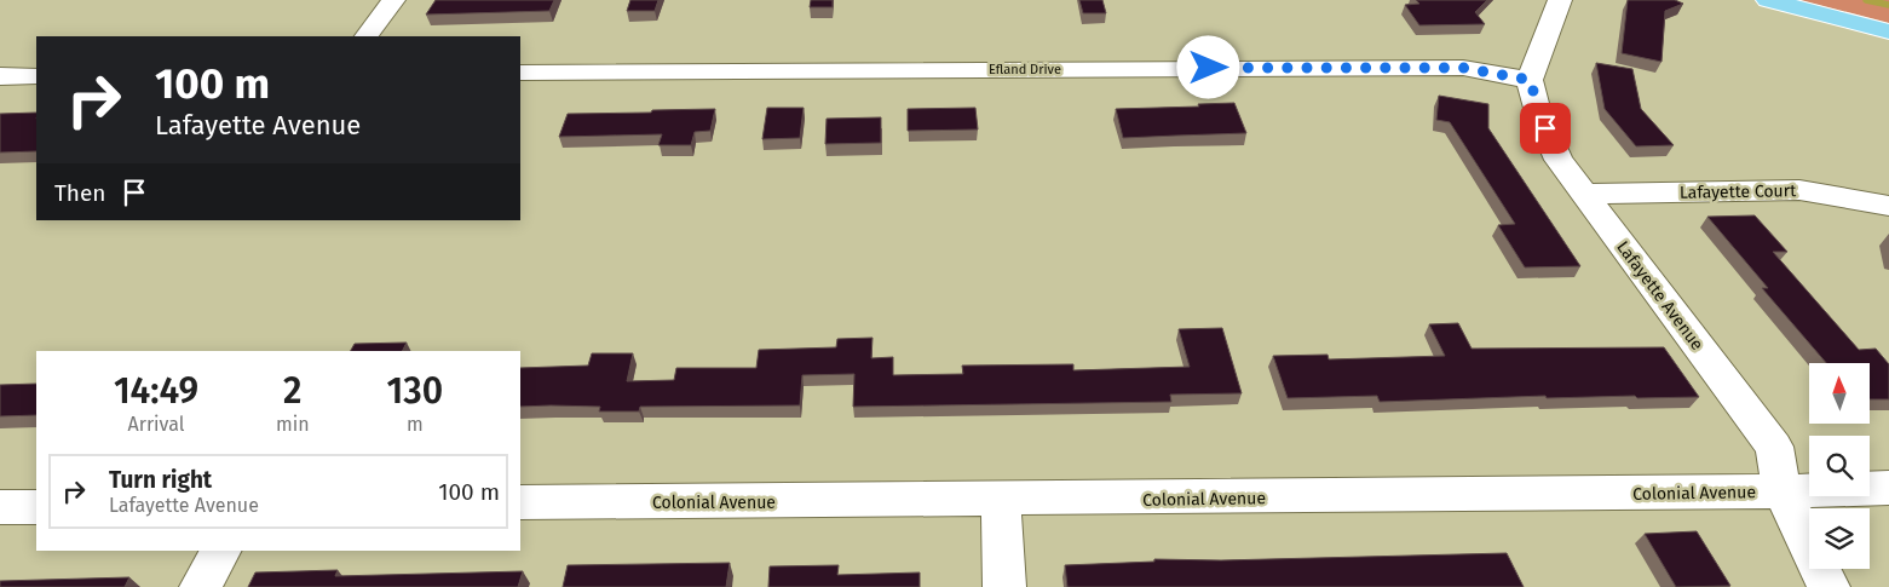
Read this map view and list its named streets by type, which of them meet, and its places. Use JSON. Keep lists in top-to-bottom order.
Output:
{
  "streets": {
    "street": [
      "Efland Drive",
      "Lafayette Court",
      "Lafayette Avenue",
      "Colonial Avenue"
    ]
  },
  "crossings": [
    ["Efland Drive", "Lafayette Avenue"],
    ["Lafayette Court", "Lafayette Avenue"],
    ["Lafayette Avenue", "Colonial Avenue"]
  ],
  "north": "top",
  "page": {
    "turn": ["100 m", "Lafayette Avenue"],
    "then": "Then",
    "eta": [
      "14:49",
      "Arrival",
      "2",
      "min",
      "130",
      "m"
    ],
    "list": [
      {
        "name": "Turn right",
        "note": "Lafayette Avenue",
        "value": "100 m"
      }
    ]
  }
}
